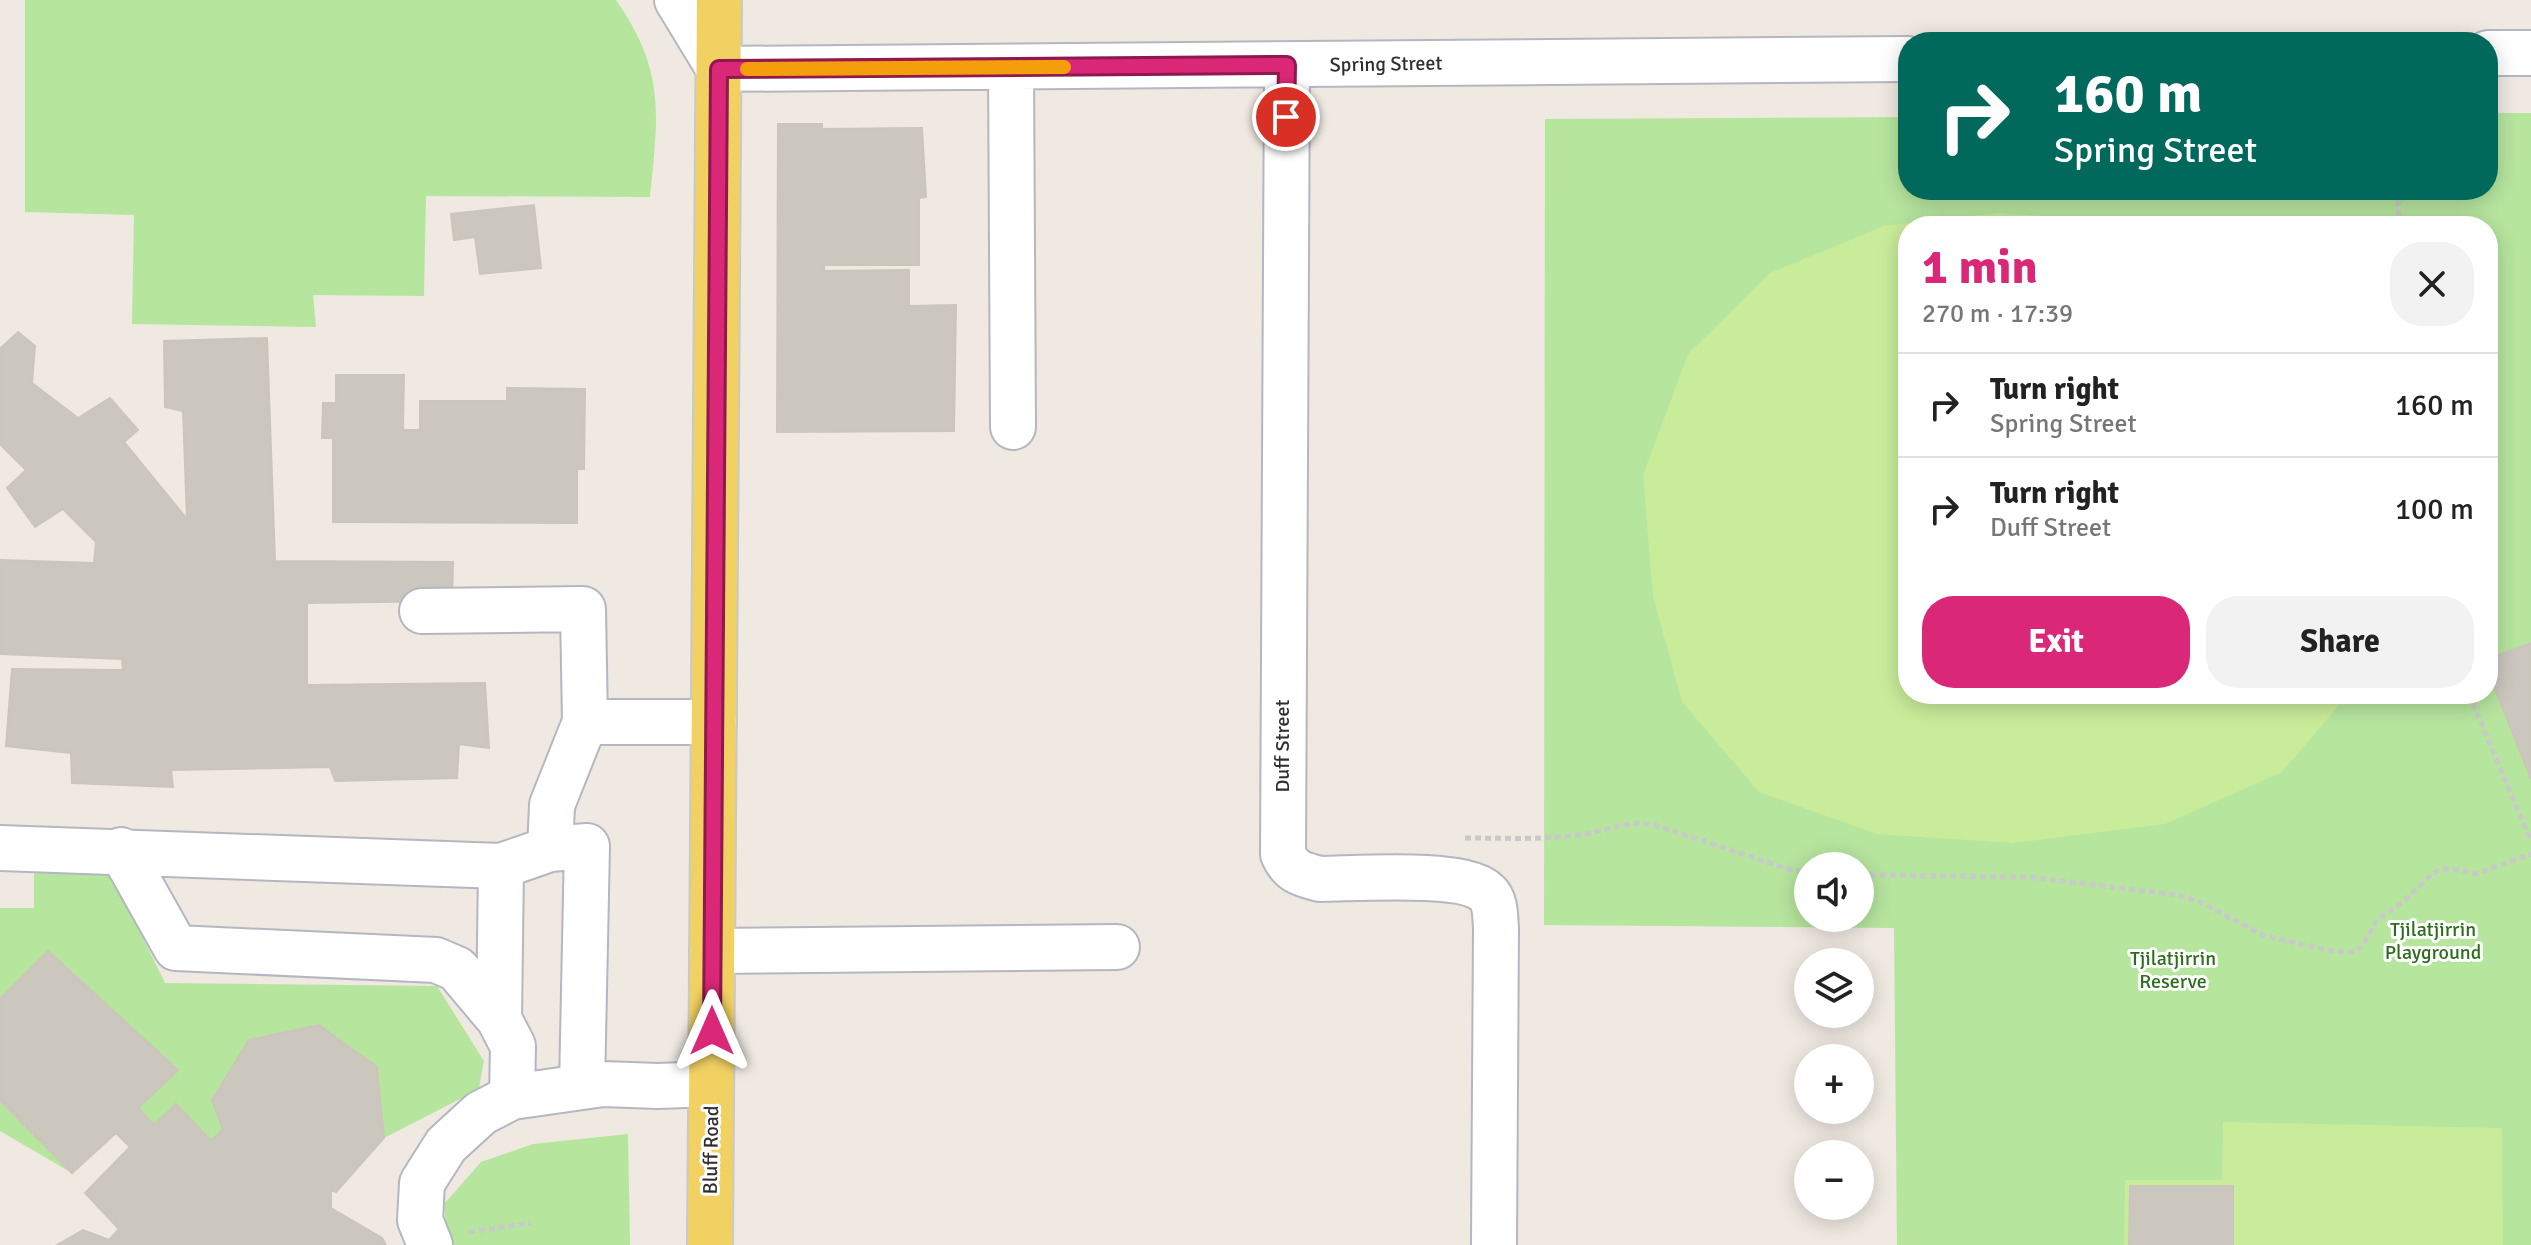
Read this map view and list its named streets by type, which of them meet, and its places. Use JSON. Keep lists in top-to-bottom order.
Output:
{
  "streets": {
    "main road": ["Bluff Road"],
    "street": ["Spring Street", "Duff Street"]
  },
  "crossings": [
    ["Spring Street", "Duff Street"],
    ["Spring Street", "Bluff Road"]
  ],
  "parks": ["Tjilatjirrin Playground", "Tjilatjirrin Reserve"],
  "page": {
    "turn": ["160 m", "Spring Street"],
    "heading": ["1 min", "270 m · 17:39"],
    "list": [
      {
        "name": "Turn right",
        "note": "Spring Street",
        "value": "160 m"
      },
      {
        "name": "Turn right",
        "note": "Duff Street",
        "value": "100 m"
      }
    ],
    "buttons": ["Exit", "Share"],
    "map_buttons": ["+", "−"]
  }
}
